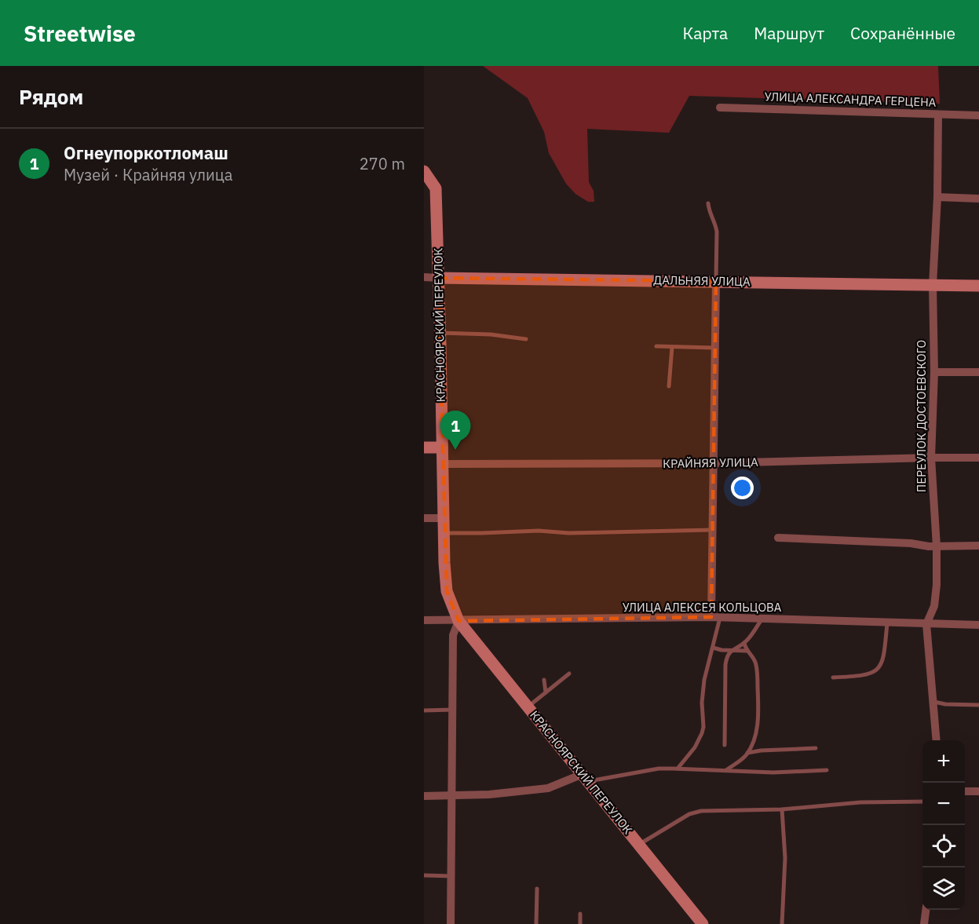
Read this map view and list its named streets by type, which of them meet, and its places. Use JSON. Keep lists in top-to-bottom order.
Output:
{
  "streets": {
    "main road": ["ДАЛЬНЯЯ УЛИЦА", "КРАСНОЯРСКИЙ ПЕРЕУЛОК"],
    "street": [
      "УЛИЦА АЛЕКСАНДРА ГЕРЦЕНА",
      "ПЕРЕУЛОК ДОСТОЕВСКОГО",
      "КРАЙНЯЯ УЛИЦА",
      "УЛИЦА АЛЕКСЕЯ КОЛЬЦОВА"
    ]
  },
  "crossings": [
    ["УЛИЦА АЛЕКСАНДРА ГЕРЦЕНА", "ПЕРЕУЛОК ДОСТОЕВСКОГО"],
    ["ДАЛЬНЯЯ УЛИЦА", "КРАСНОЯРСКИЙ ПЕРЕУЛОК"],
    ["ДАЛЬНЯЯ УЛИЦА", "ПЕРЕУЛОК ДОСТОЕВСКОГО"],
    ["КРАСНОЯРСКИЙ ПЕРЕУЛОК", "КРАЙНЯЯ УЛИЦА"],
    ["КРАСНОЯРСКИЙ ПЕРЕУЛОК", "УЛИЦА АЛЕКСЕЯ КОЛЬЦОВА"],
    ["ПЕРЕУЛОК ДОСТОЕВСКОГО", "КРАЙНЯЯ УЛИЦА"],
    ["ПЕРЕУЛОК ДОСТОЕВСКОГО", "УЛИЦА АЛЕКСЕЯ КОЛЬЦОВА"]
  ],
  "page": {
    "header": "Streetwise",
    "nav": ["Карта", "Маршрут", "Сохранённые"],
    "heading": "Рядом",
    "list": [
      {
        "mark": "1",
        "name": "Огнеупоркотломаш",
        "note": "Музей · Крайняя улица",
        "value": "270 m"
      }
    ],
    "pins": "1",
    "map_buttons": ["+", "−"]
  }
}
